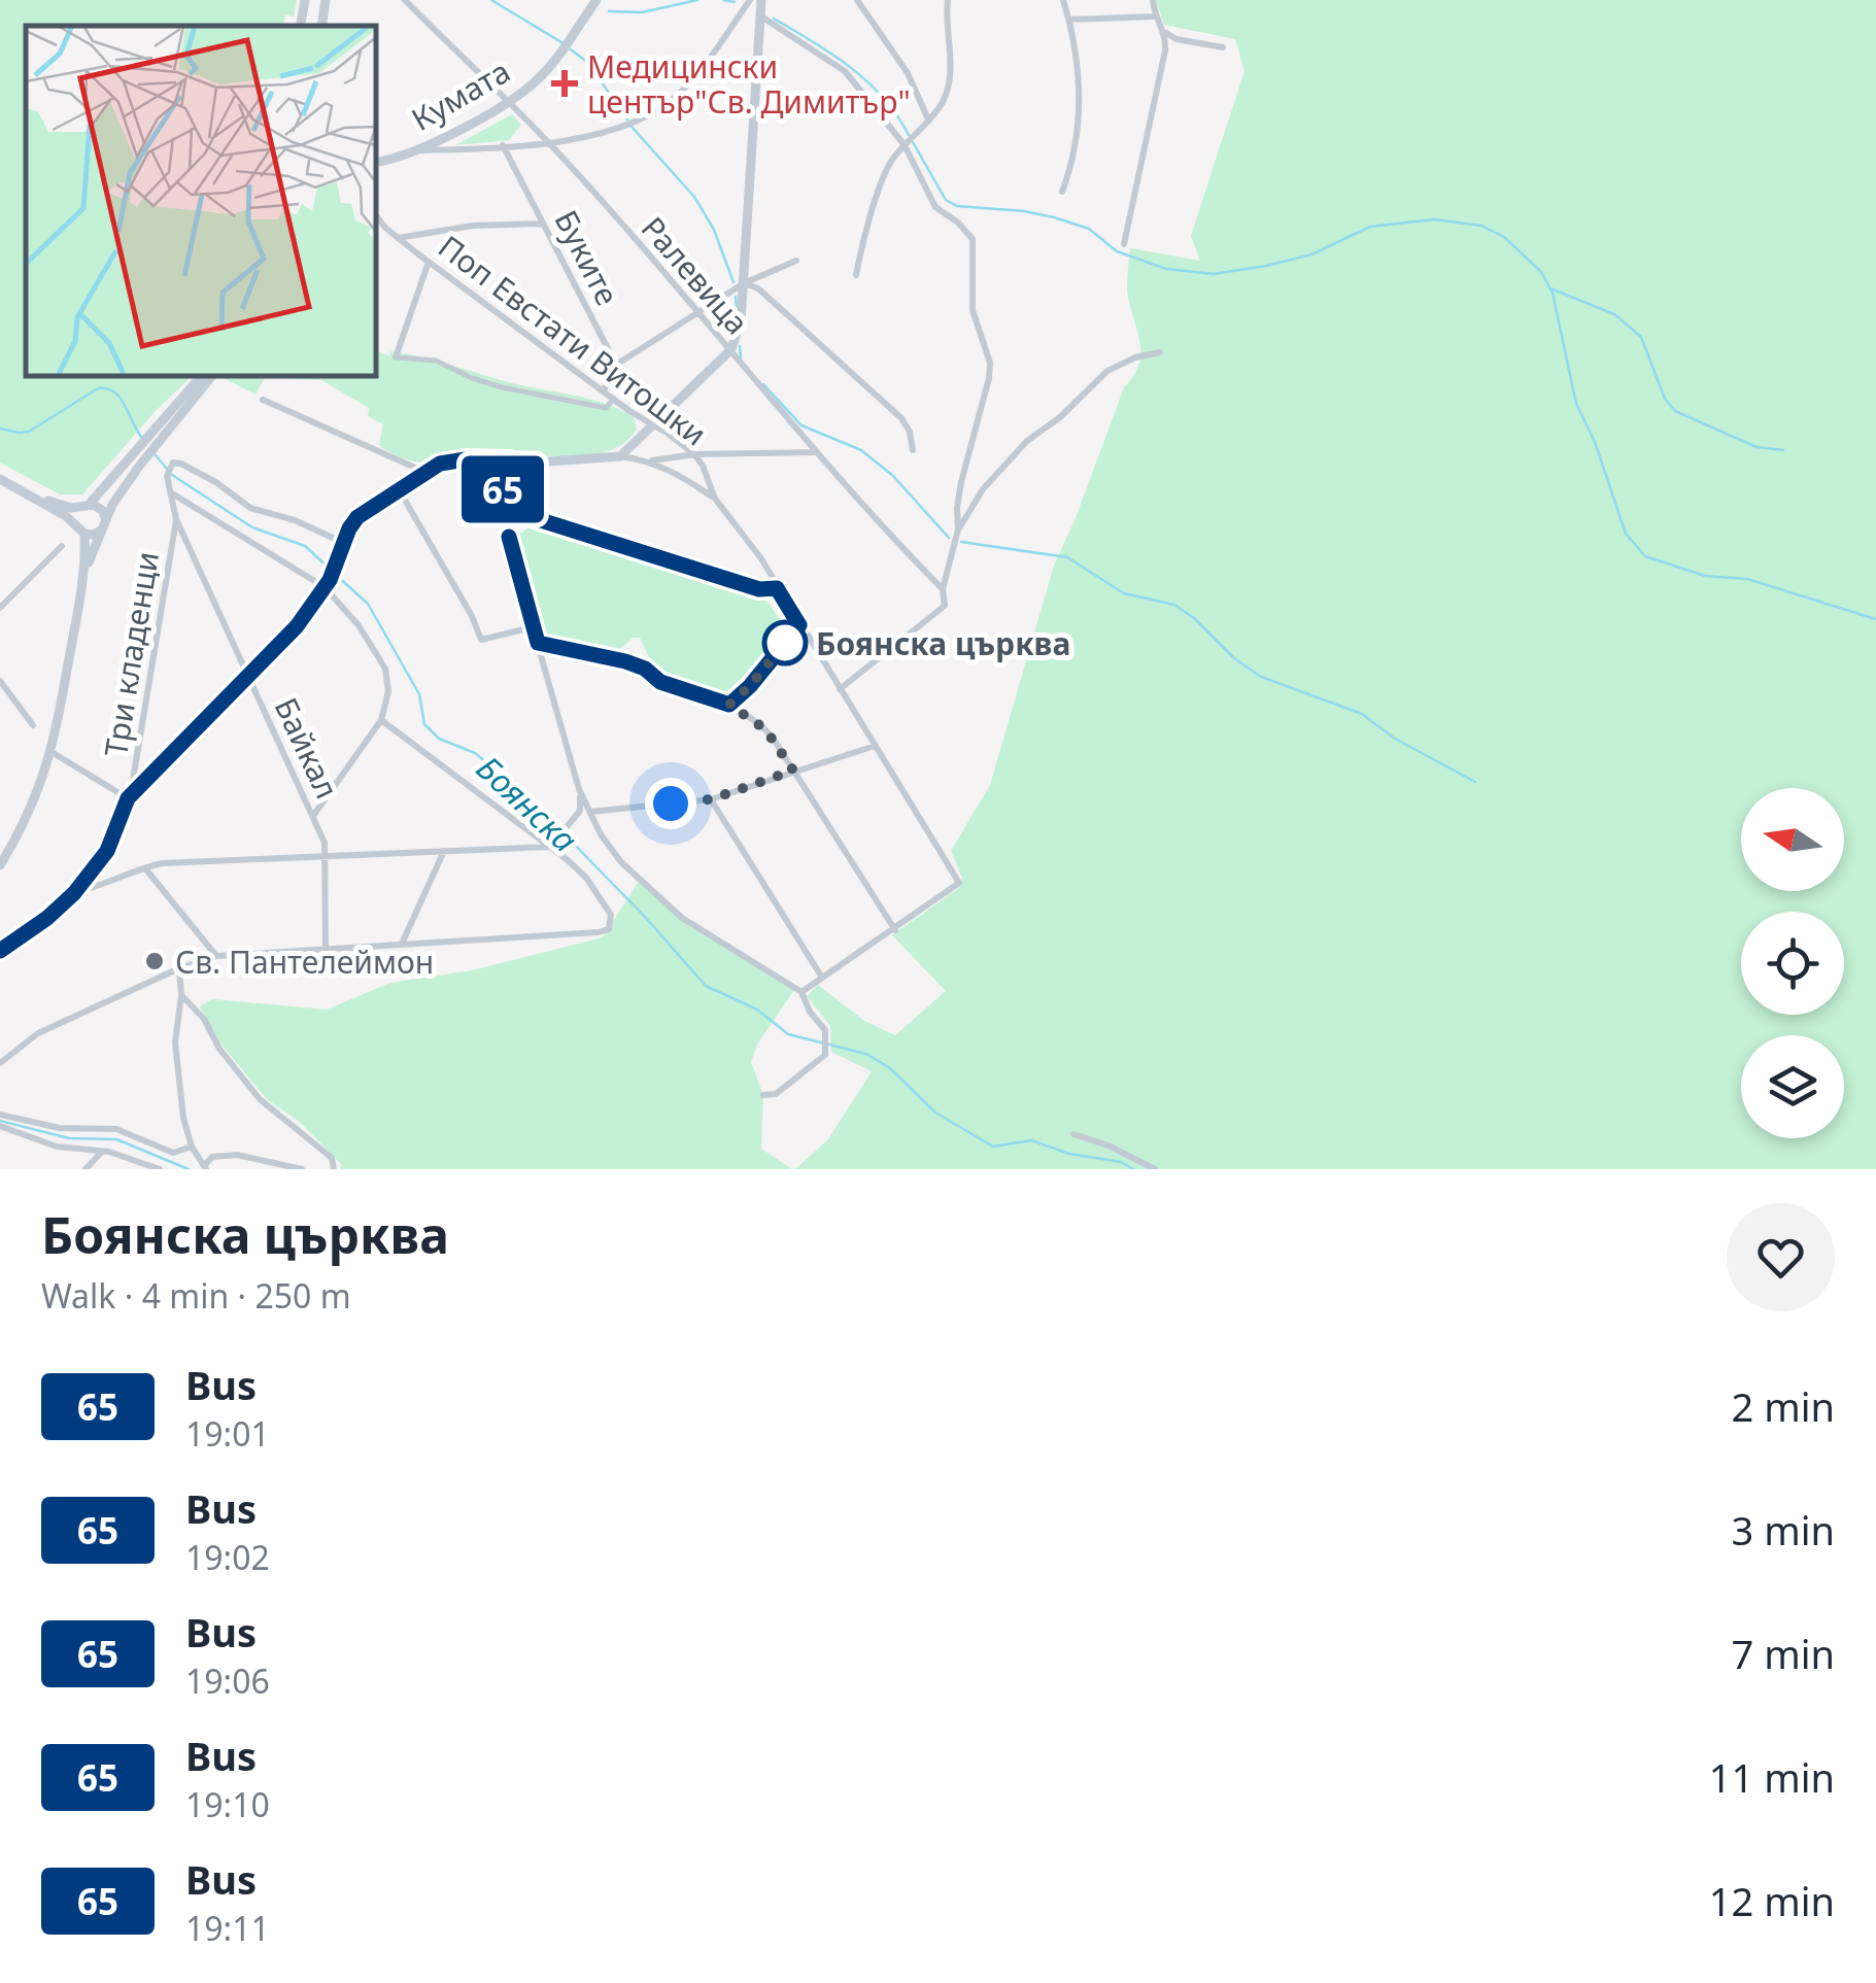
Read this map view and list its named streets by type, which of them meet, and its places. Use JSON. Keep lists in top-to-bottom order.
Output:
{
  "streets": {
    "main road": ["Кумата"],
    "street": [
      "Буките",
      "Ралевица",
      "Поп Евстати Витошки",
      "Три кладенци",
      "Байкал"
    ]
  },
  "crossings": [
    ["Кумата", "Ралевица"],
    ["Три кладенци", "Байкал"]
  ],
  "water": ["Боянска"],
  "places": {
    "health": ["Медицински център\"Св. Димитър\""],
    "other": ["Боянска църква", "Св. Пантелеймон"]
  },
  "lines": ["bus line 65"],
  "north": "left",
  "page": {
    "on_map": "65",
    "heading": ["Боянска църква", "Walk · 4 min · 250 m"],
    "list": [
      {
        "mark": "65",
        "name": "Bus",
        "note": "19:01",
        "value": "2 min"
      },
      {
        "mark": "65",
        "name": "Bus",
        "note": "19:02",
        "value": "3 min"
      },
      {
        "mark": "65",
        "name": "Bus",
        "note": "19:06",
        "value": "7 min"
      },
      {
        "mark": "65",
        "name": "Bus",
        "note": "19:10",
        "value": "11 min"
      },
      {
        "mark": "65",
        "name": "Bus",
        "note": "19:11",
        "value": "12 min"
      }
    ]
  }
}
